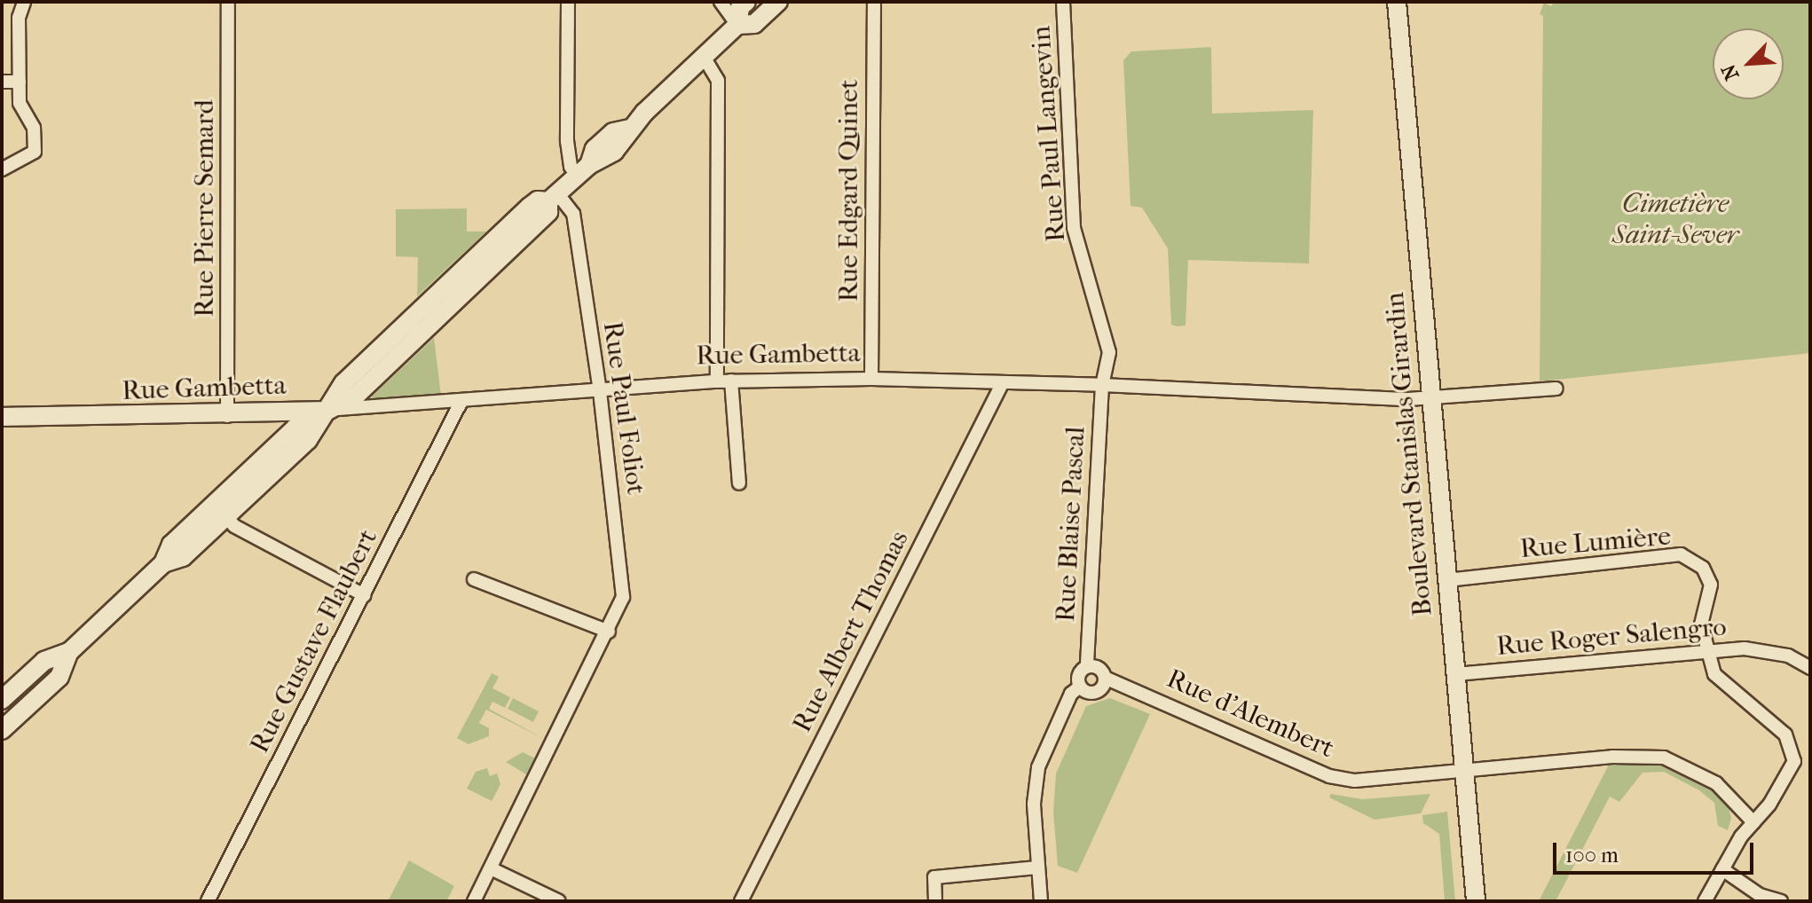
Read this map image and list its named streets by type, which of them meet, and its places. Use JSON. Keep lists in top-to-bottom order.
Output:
{
  "streets": {
    "main road": ["Rue Gambetta", "Boulevard Stanislas Girardin"],
    "street": [
      "Rue Paul Langevin",
      "Rue Edgard Quinet",
      "Rue Pierre Semard",
      "Rue Paul Foliot",
      "Rue Blaise Pascal",
      "Rue Lumière",
      "Rue Albert Thomas",
      "Rue Roger Salengro",
      "Rue Gustave Flaubert",
      "Rue d'Alembert"
    ]
  },
  "crossings": [
    ["Rue Paul Langevin", "Rue Gambetta"],
    ["Rue Paul Langevin", "Rue Blaise Pascal"],
    ["Rue Edgard Quinet", "Rue Gambetta"],
    ["Rue Pierre Semard", "Rue Gambetta"],
    ["Rue Gambetta", "Rue Paul Foliot"],
    ["Rue Gambetta", "Boulevard Stanislas Girardin"],
    ["Rue Gambetta", "Rue Blaise Pascal"],
    ["Rue Gambetta", "Rue Albert Thomas"],
    ["Rue Gambetta", "Rue Gustave Flaubert"],
    ["Boulevard Stanislas Girardin", "Rue Lumière"],
    ["Boulevard Stanislas Girardin", "Rue Roger Salengro"],
    ["Boulevard Stanislas Girardin", "Rue d'Alembert"],
    ["Rue Blaise Pascal", "Rue d'Alembert"],
    ["Rue Lumière", "Rue Roger Salengro"]
  ],
  "parks": ["Cimetière Saint-Sever"],
  "scale_bar": "100 m",
  "north": "bottom left"
}
